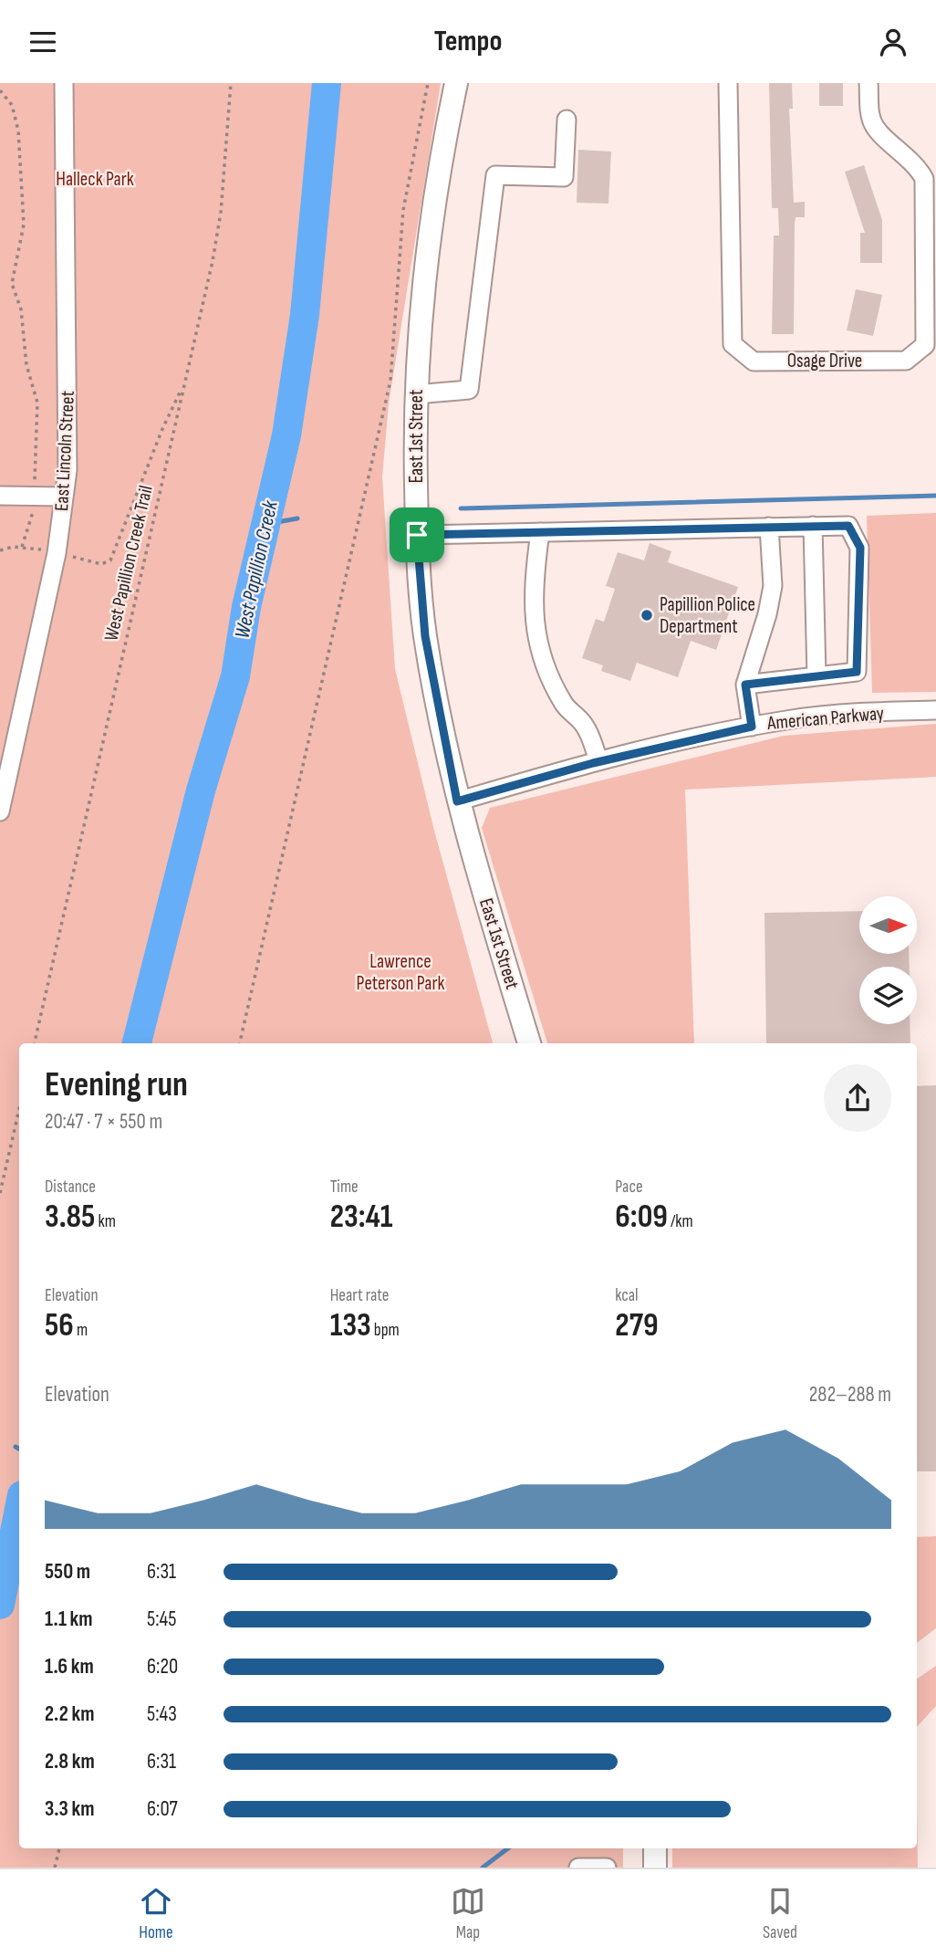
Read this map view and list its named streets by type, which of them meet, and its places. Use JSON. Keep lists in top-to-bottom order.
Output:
{
  "streets": {
    "main road": ["East 1st Street"],
    "street": ["Osage Drive", "East Lincoln Street", "American Parkway"],
    "path": ["West Papillion Creek Trail"]
  },
  "crossings": [
    ["East 1st Street", "American Parkway"]
  ],
  "water": ["West Papillion Creek"],
  "parks": ["Halleck Park", "Lawrence Peterson Park"],
  "places": ["Papillion Police Department"],
  "north": "right",
  "page": {
    "header": "Tempo",
    "heading": ["Evening run", "20:47 · 7 × 550 m"],
    "stats": [
      ["Distance", "3.85 km"],
      ["Time", "23:41"],
      ["Pace", "6:09 /km"],
      ["Elevation", "56 m"],
      ["Heart rate", "133 bpm"],
      ["kcal", "279"]
    ],
    "chart": ["Elevation", "282–288 m"],
    "list": [
      {
        "name": "550 m",
        "note": "6:31"
      },
      {
        "name": "1.1 km",
        "note": "5:45"
      },
      {
        "name": "1.6 km",
        "note": "6:20"
      },
      {
        "name": "2.2 km",
        "note": "5:43"
      },
      {
        "name": "2.8 km",
        "note": "6:31"
      },
      {
        "name": "3.3 km",
        "note": "6:07"
      }
    ],
    "tabs": ["Home", "Map", "Saved"]
  }
}
